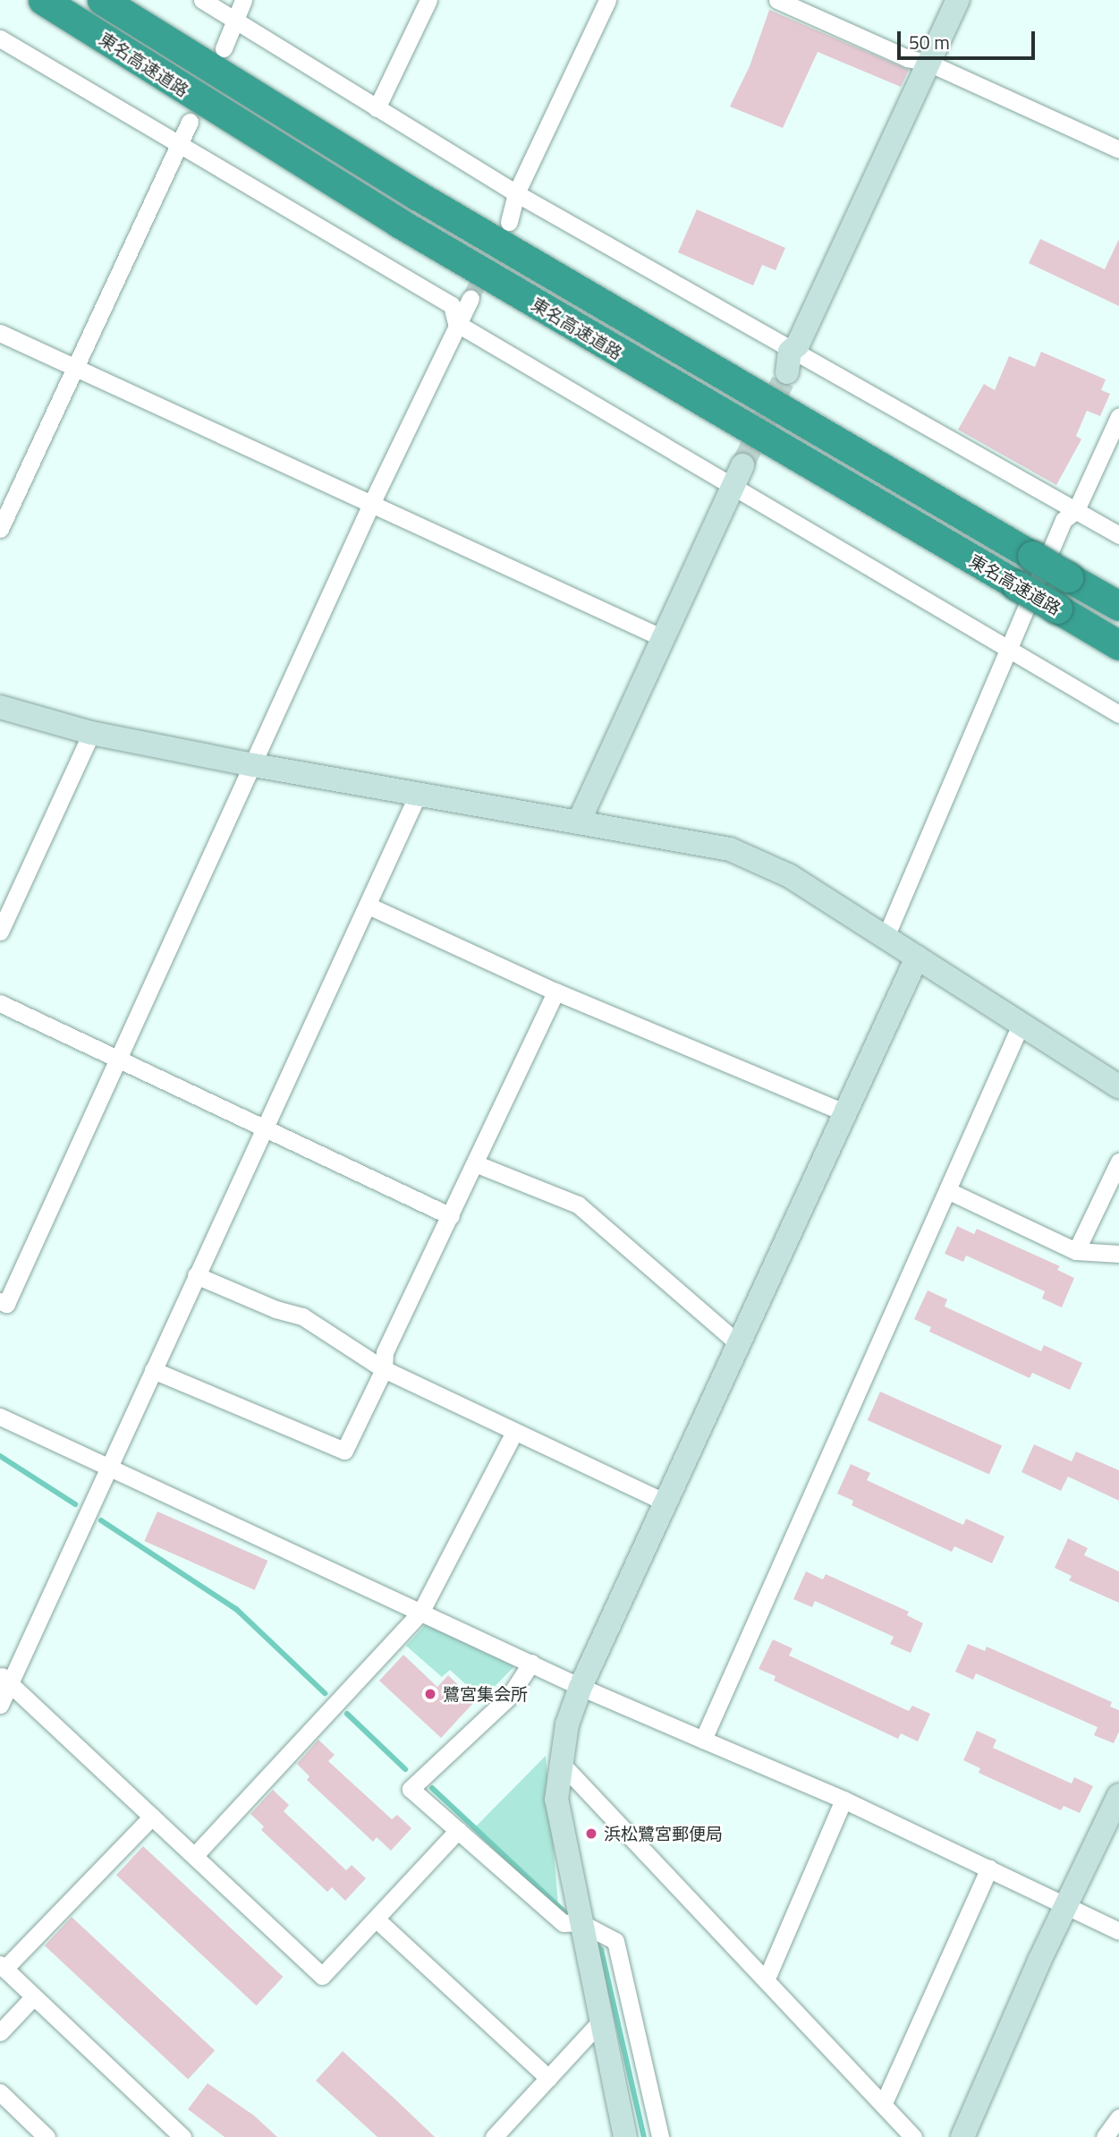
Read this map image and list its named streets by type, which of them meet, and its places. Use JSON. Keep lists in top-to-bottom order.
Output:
{
  "streets": {
    "highway": ["東名高速道路"]
  },
  "places": ["鷺宮集会所", "浜松鷺宮郵便局"],
  "scale_bar": "50 m"
}
